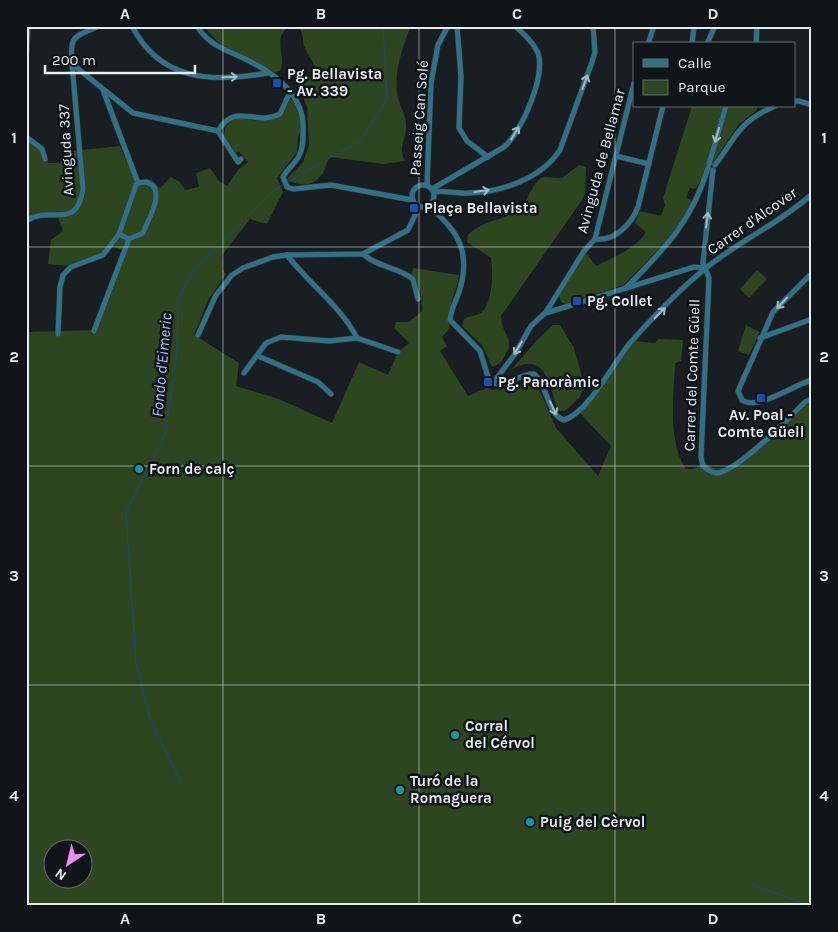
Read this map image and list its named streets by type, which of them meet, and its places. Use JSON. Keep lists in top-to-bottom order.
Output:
{
  "streets": {
    "street": [
      "Passeig Can Solé",
      "Avinguda 337",
      "Avinguda de Bellamar",
      "Carrer d'Alcover",
      "Carrer del Comte Güell"
    ]
  },
  "crossings": [
    ["Avinguda de Bellamar", "Carrer d'Alcover"],
    ["Carrer d'Alcover", "Carrer del Comte Güell"]
  ],
  "water": ["Fondo d'Eimeric"],
  "places": {
    "transit": [
      "Pg. Bellavista - Av. 339",
      "Plaça Bellavista",
      "Pg. Collet",
      "Pg. Panoràmic",
      "Av. Poal - Comte Güell"
    ],
    "other": [
      "Forn de calç",
      "Corral del Cérvol",
      "Turó de la Romaguera",
      "Puig del Cèrvol"
    ]
  },
  "legend": ["Calle", "Parque"],
  "scale_bar": "200 m",
  "north": "bottom left",
  "grid": {
    "columns": [
      "A",
      "B",
      "C",
      "D"
    ],
    "rows": [
      "1",
      "2",
      "3",
      "4"
    ]
  }
}
